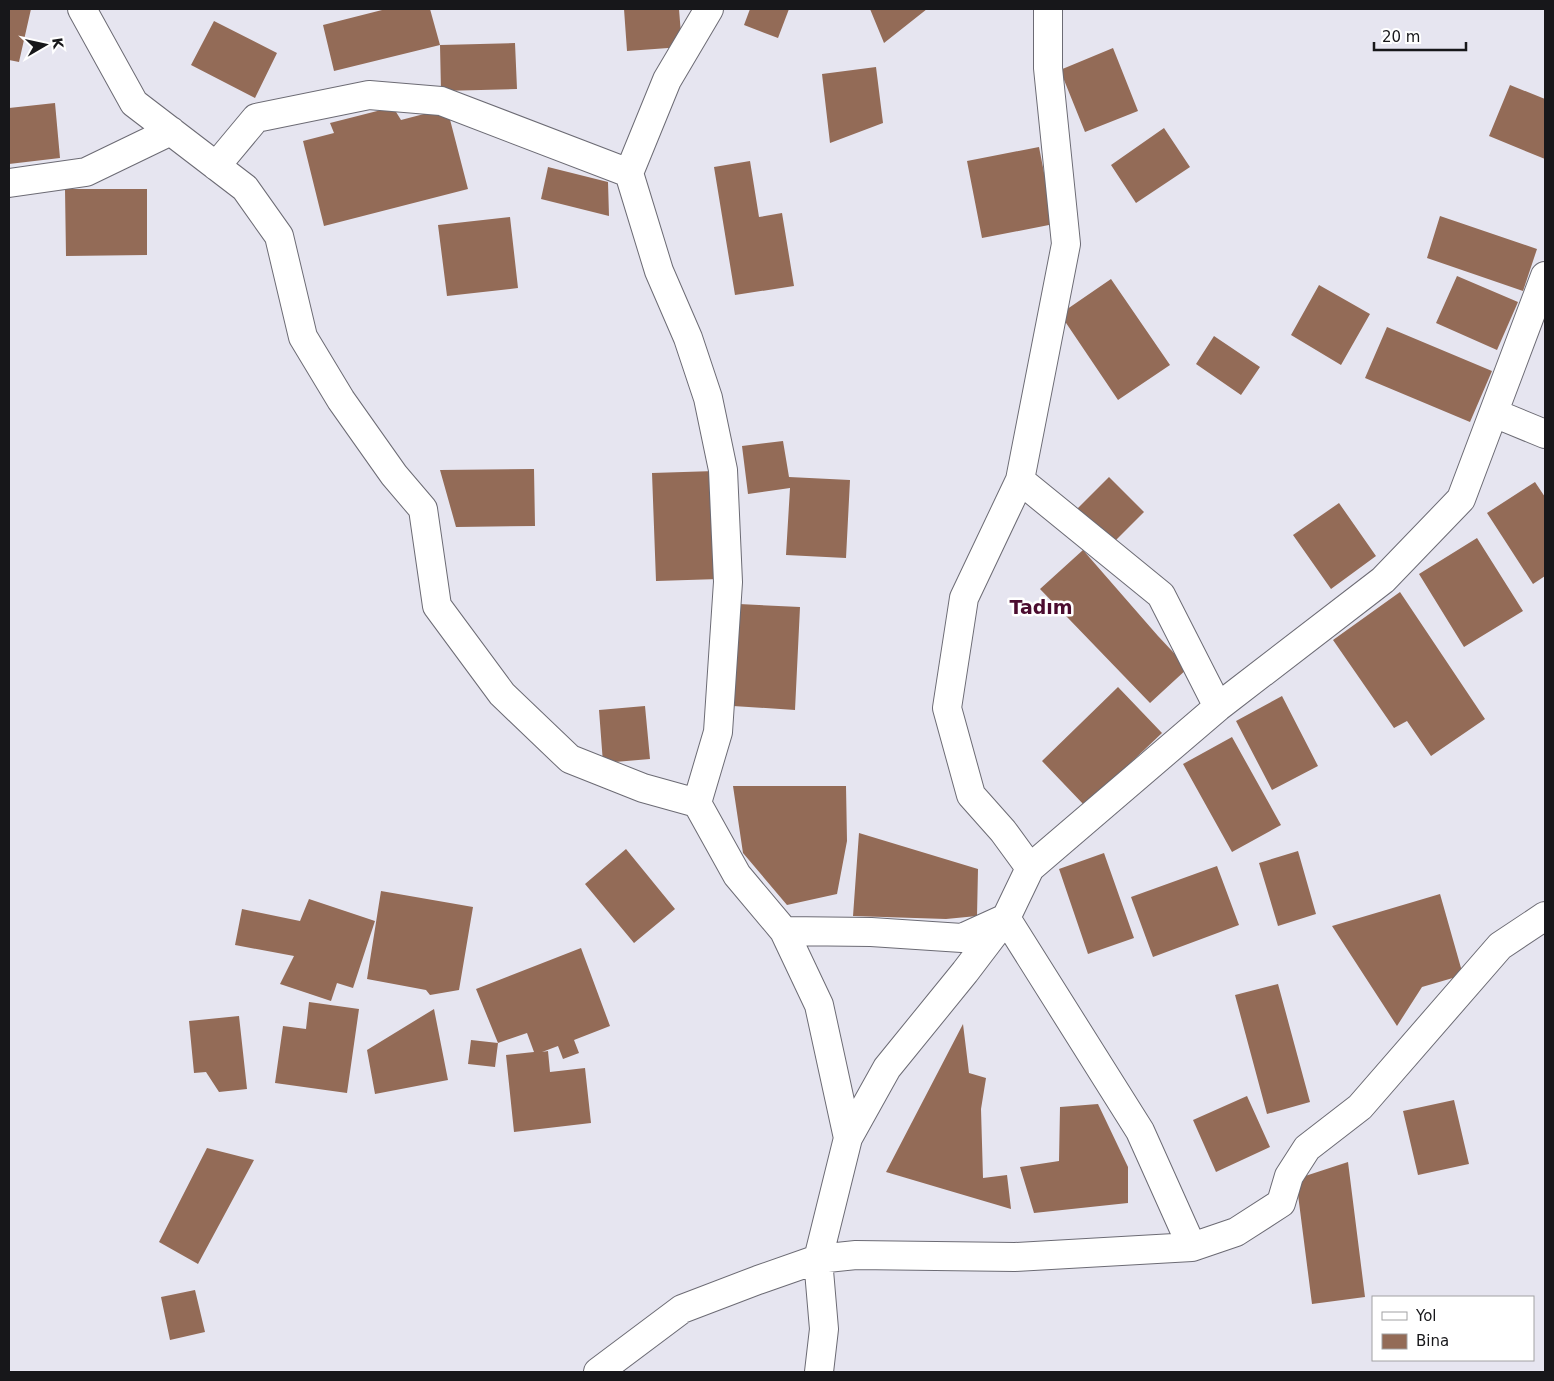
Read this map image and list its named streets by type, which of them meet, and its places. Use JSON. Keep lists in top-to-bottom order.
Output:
{
  "districts": ["Tadım"],
  "legend": ["Yol", "Bina"],
  "scale_bar": "20 m",
  "north": "right"
}
